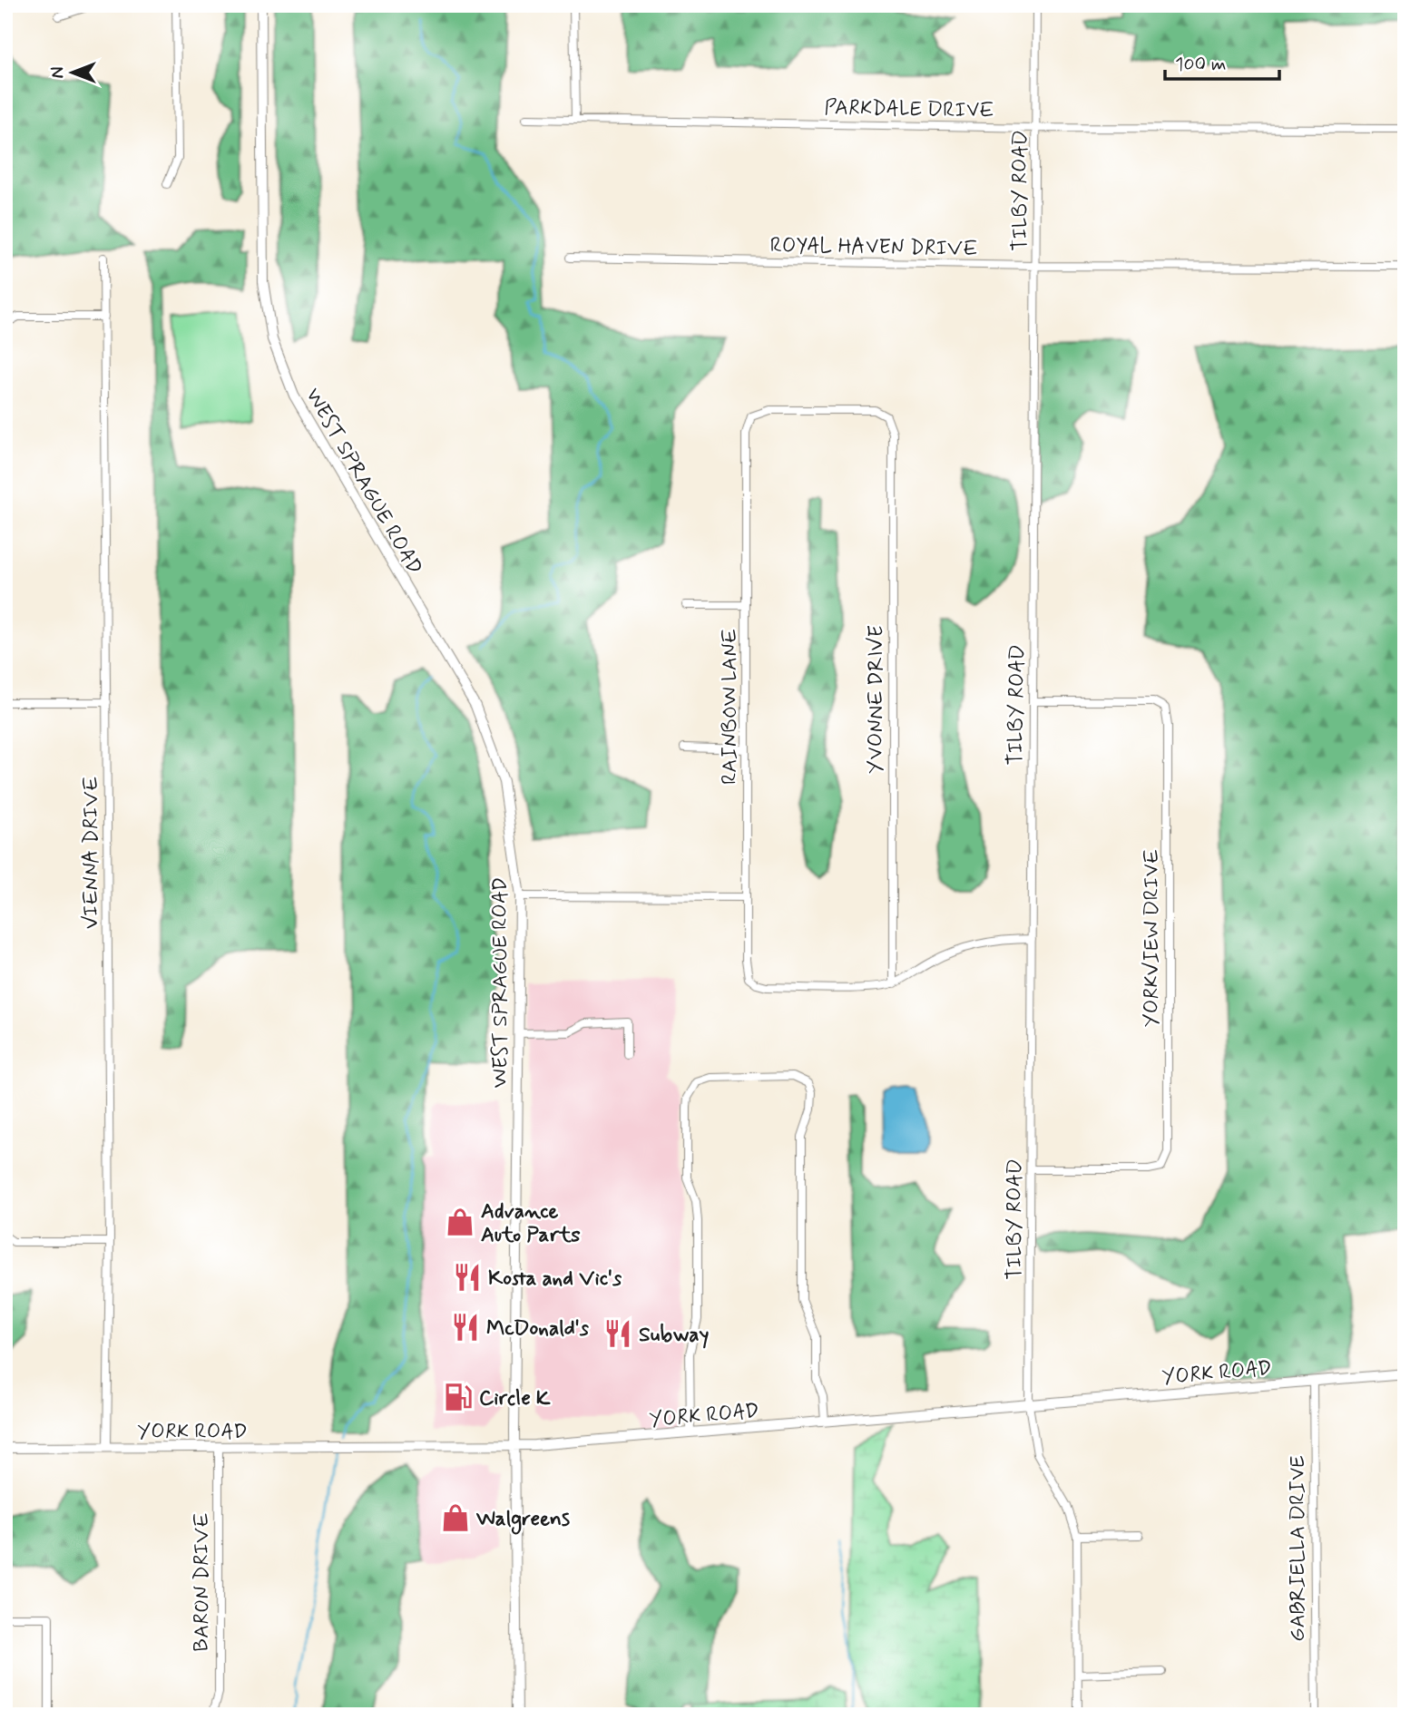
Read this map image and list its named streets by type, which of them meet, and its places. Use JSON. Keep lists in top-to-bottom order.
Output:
{
  "streets": {
    "street": [
      "PARKDALE DRIVE",
      "TILBY ROAD",
      "ROYAL HAVEN DRIVE",
      "WEST SPRAGUE ROAD",
      "YVONNE DRIVE",
      "RAINBOW LANE",
      "VIENNA DRIVE",
      "YORKVIEW DRIVE",
      "YORK ROAD",
      "GABRIELLA DRIVE",
      "BARON DRIVE"
    ]
  },
  "crossings": [
    ["PARKDALE DRIVE", "TILBY ROAD"],
    ["TILBY ROAD", "ROYAL HAVEN DRIVE"],
    ["TILBY ROAD", "YORKVIEW DRIVE"],
    ["TILBY ROAD", "YORK ROAD"],
    ["WEST SPRAGUE ROAD", "YORK ROAD"],
    ["YVONNE DRIVE", "RAINBOW LANE"],
    ["VIENNA DRIVE", "YORK ROAD"],
    ["YORK ROAD", "GABRIELLA DRIVE"],
    ["YORK ROAD", "BARON DRIVE"]
  ],
  "places": {
    "shop": ["Advance Auto Parts", "Walgreens"],
    "restaurant": ["Kosta and Vic's", "McDonald's", "Subway"],
    "fuel station": ["Circle K"]
  },
  "scale_bar": "100 m",
  "north": "left"
}
